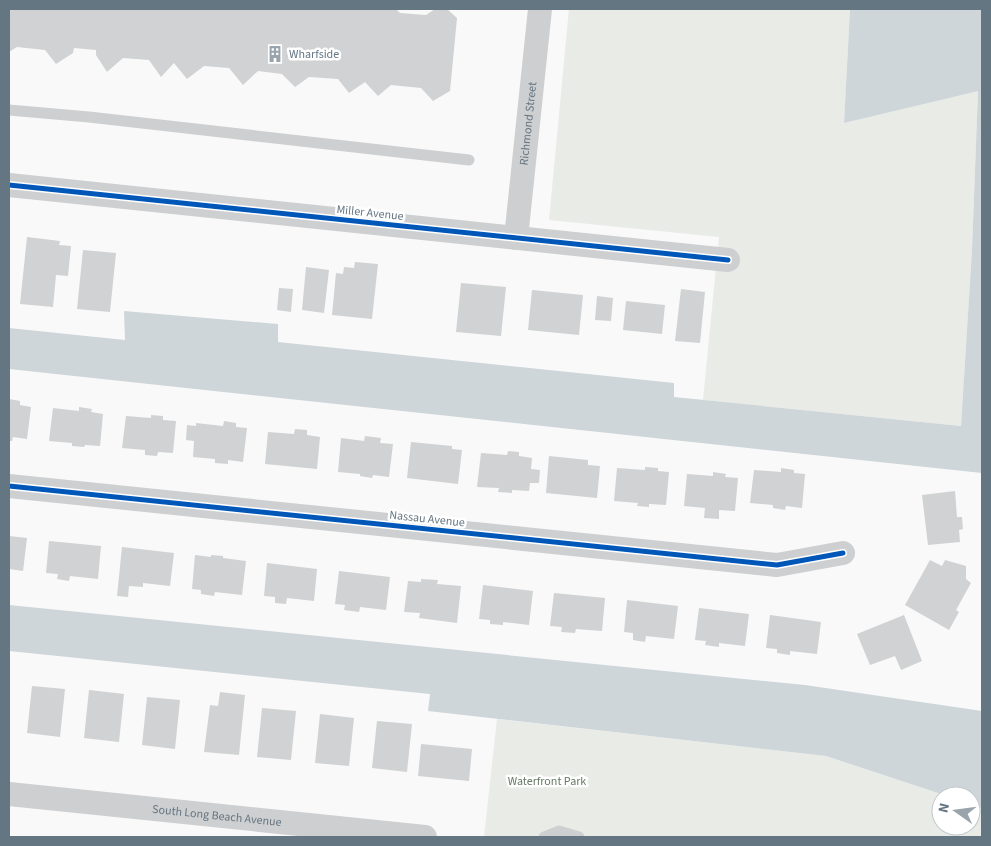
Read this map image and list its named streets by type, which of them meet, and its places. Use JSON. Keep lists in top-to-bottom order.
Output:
{
  "streets": {
    "street": [
      "Richmond Street",
      "Miller Avenue",
      "Nassau Avenue",
      "South Long Beach Avenue"
    ]
  },
  "crossings": [
    ["Richmond Street", "Miller Avenue"]
  ],
  "parks": ["Waterfront Park"],
  "places": {
    "building": ["Wharfside"]
  },
  "north": "left"
}
